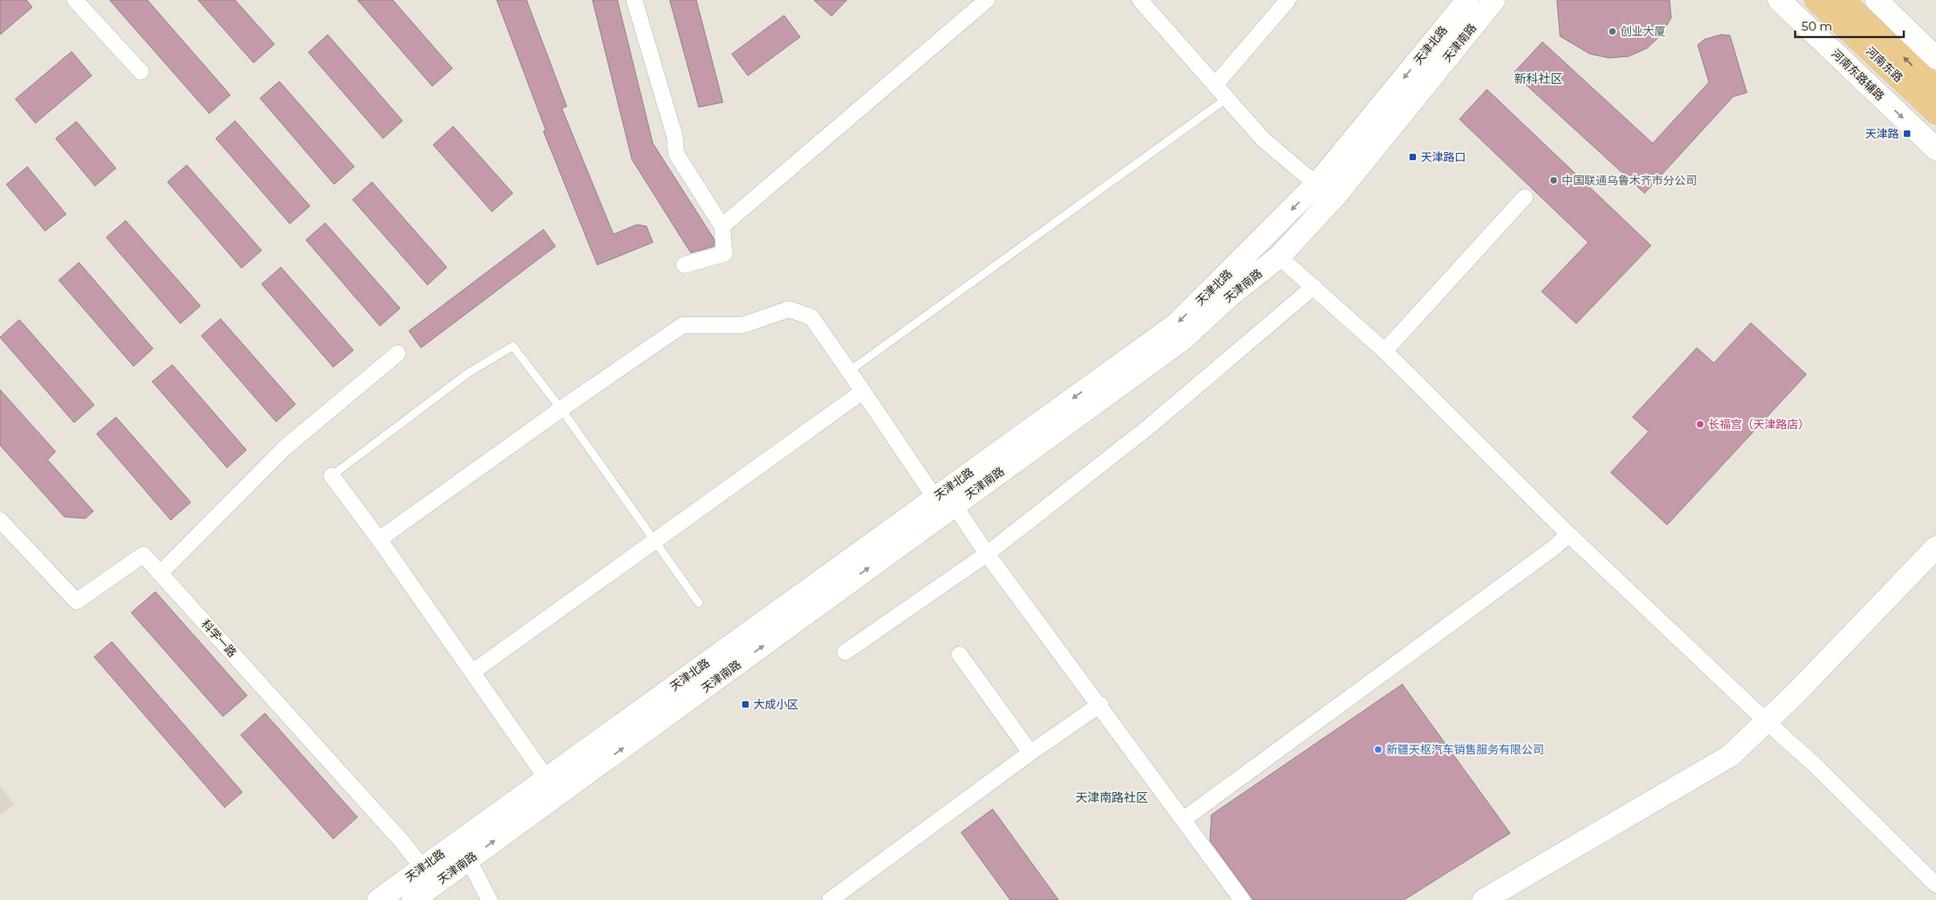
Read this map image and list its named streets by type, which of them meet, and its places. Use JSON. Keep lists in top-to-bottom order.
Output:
{
  "streets": {
    "main road": ["河南东路"],
    "street": [
      "天津南路",
      "天津北路",
      "河南东路辅路",
      "科学一路"
    ]
  },
  "crossings": [
    ["天津南路", "天津北路"],
    ["天津北路", "科学一路"]
  ],
  "districts": ["新科社区", "天津南路社区"],
  "places": {
    "other": [
      "创业大厦",
      "中国联通乌鲁木齐市分公司",
      "长福宫（天津路店）",
      "新疆天枢汽车销售服务有限公司"
    ],
    "transit": ["天津路", "天津路口", "大成小区"]
  },
  "scale_bar": "50 m"
}
